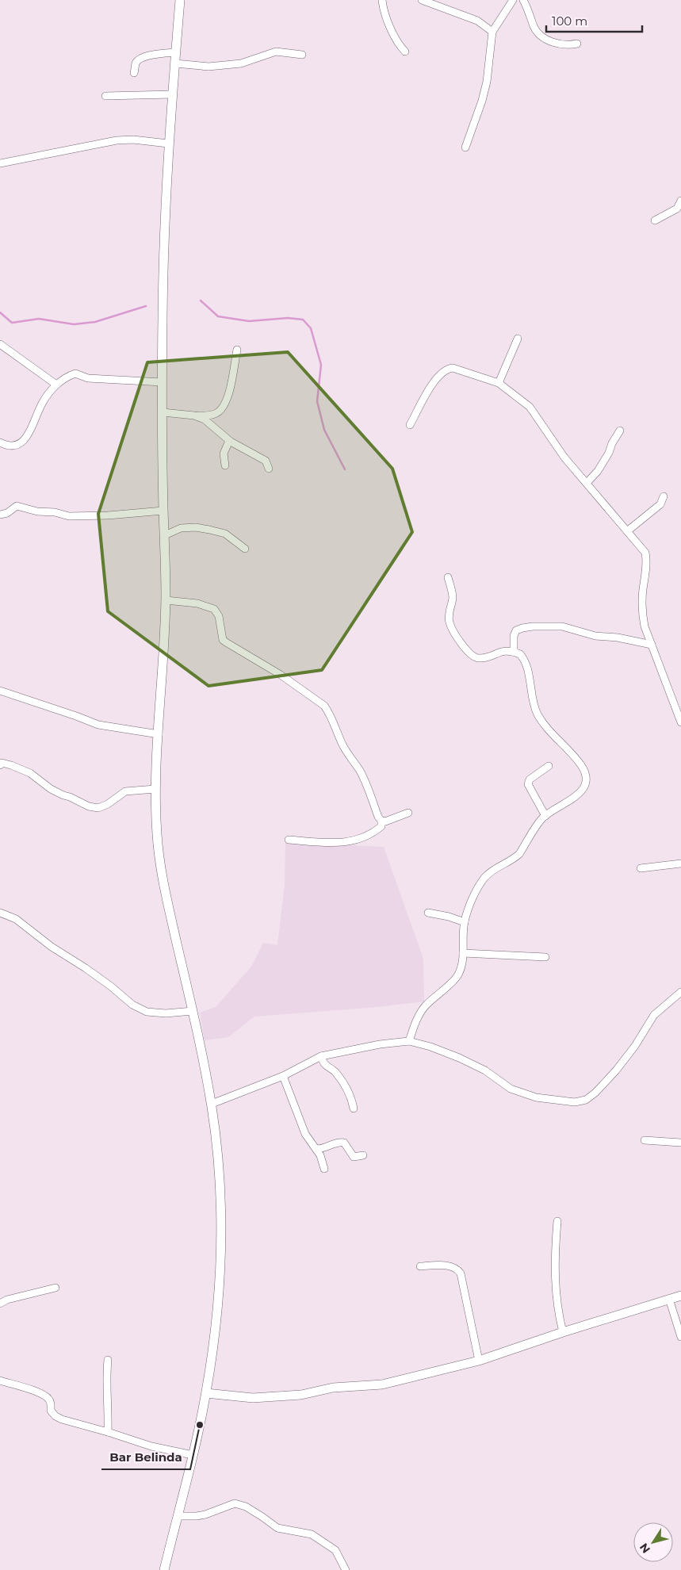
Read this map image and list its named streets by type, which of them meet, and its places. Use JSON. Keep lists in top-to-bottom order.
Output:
{
  "places": ["Bar Belinda"],
  "scale_bar": "100 m",
  "north": "bottom left"
}
